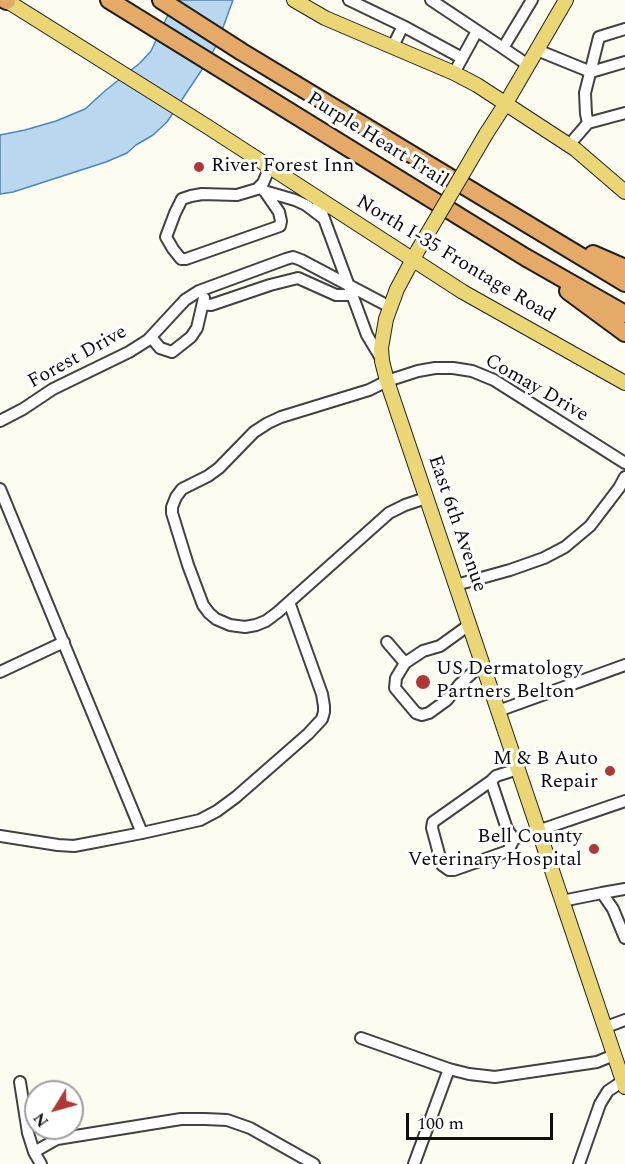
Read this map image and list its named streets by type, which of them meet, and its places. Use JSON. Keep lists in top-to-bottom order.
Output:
{
  "streets": {
    "highway": ["Purple Heart Trail"],
    "main road": ["North I-35 Frontage Road", "East 6th Avenue"],
    "street": ["Forest Drive", "Comay Drive"]
  },
  "crossings": [
    ["North I-35 Frontage Road", "East 6th Avenue"],
    ["Forest Drive", "East 6th Avenue"],
    ["Comay Drive", "East 6th Avenue"]
  ],
  "places": [
    "River Forest Inn",
    "US Dermatology Partners Belton",
    "M & B Auto Repair",
    "Bell County Veterinary Hospital"
  ],
  "scale_bar": "100 m",
  "north": "bottom left"
}
